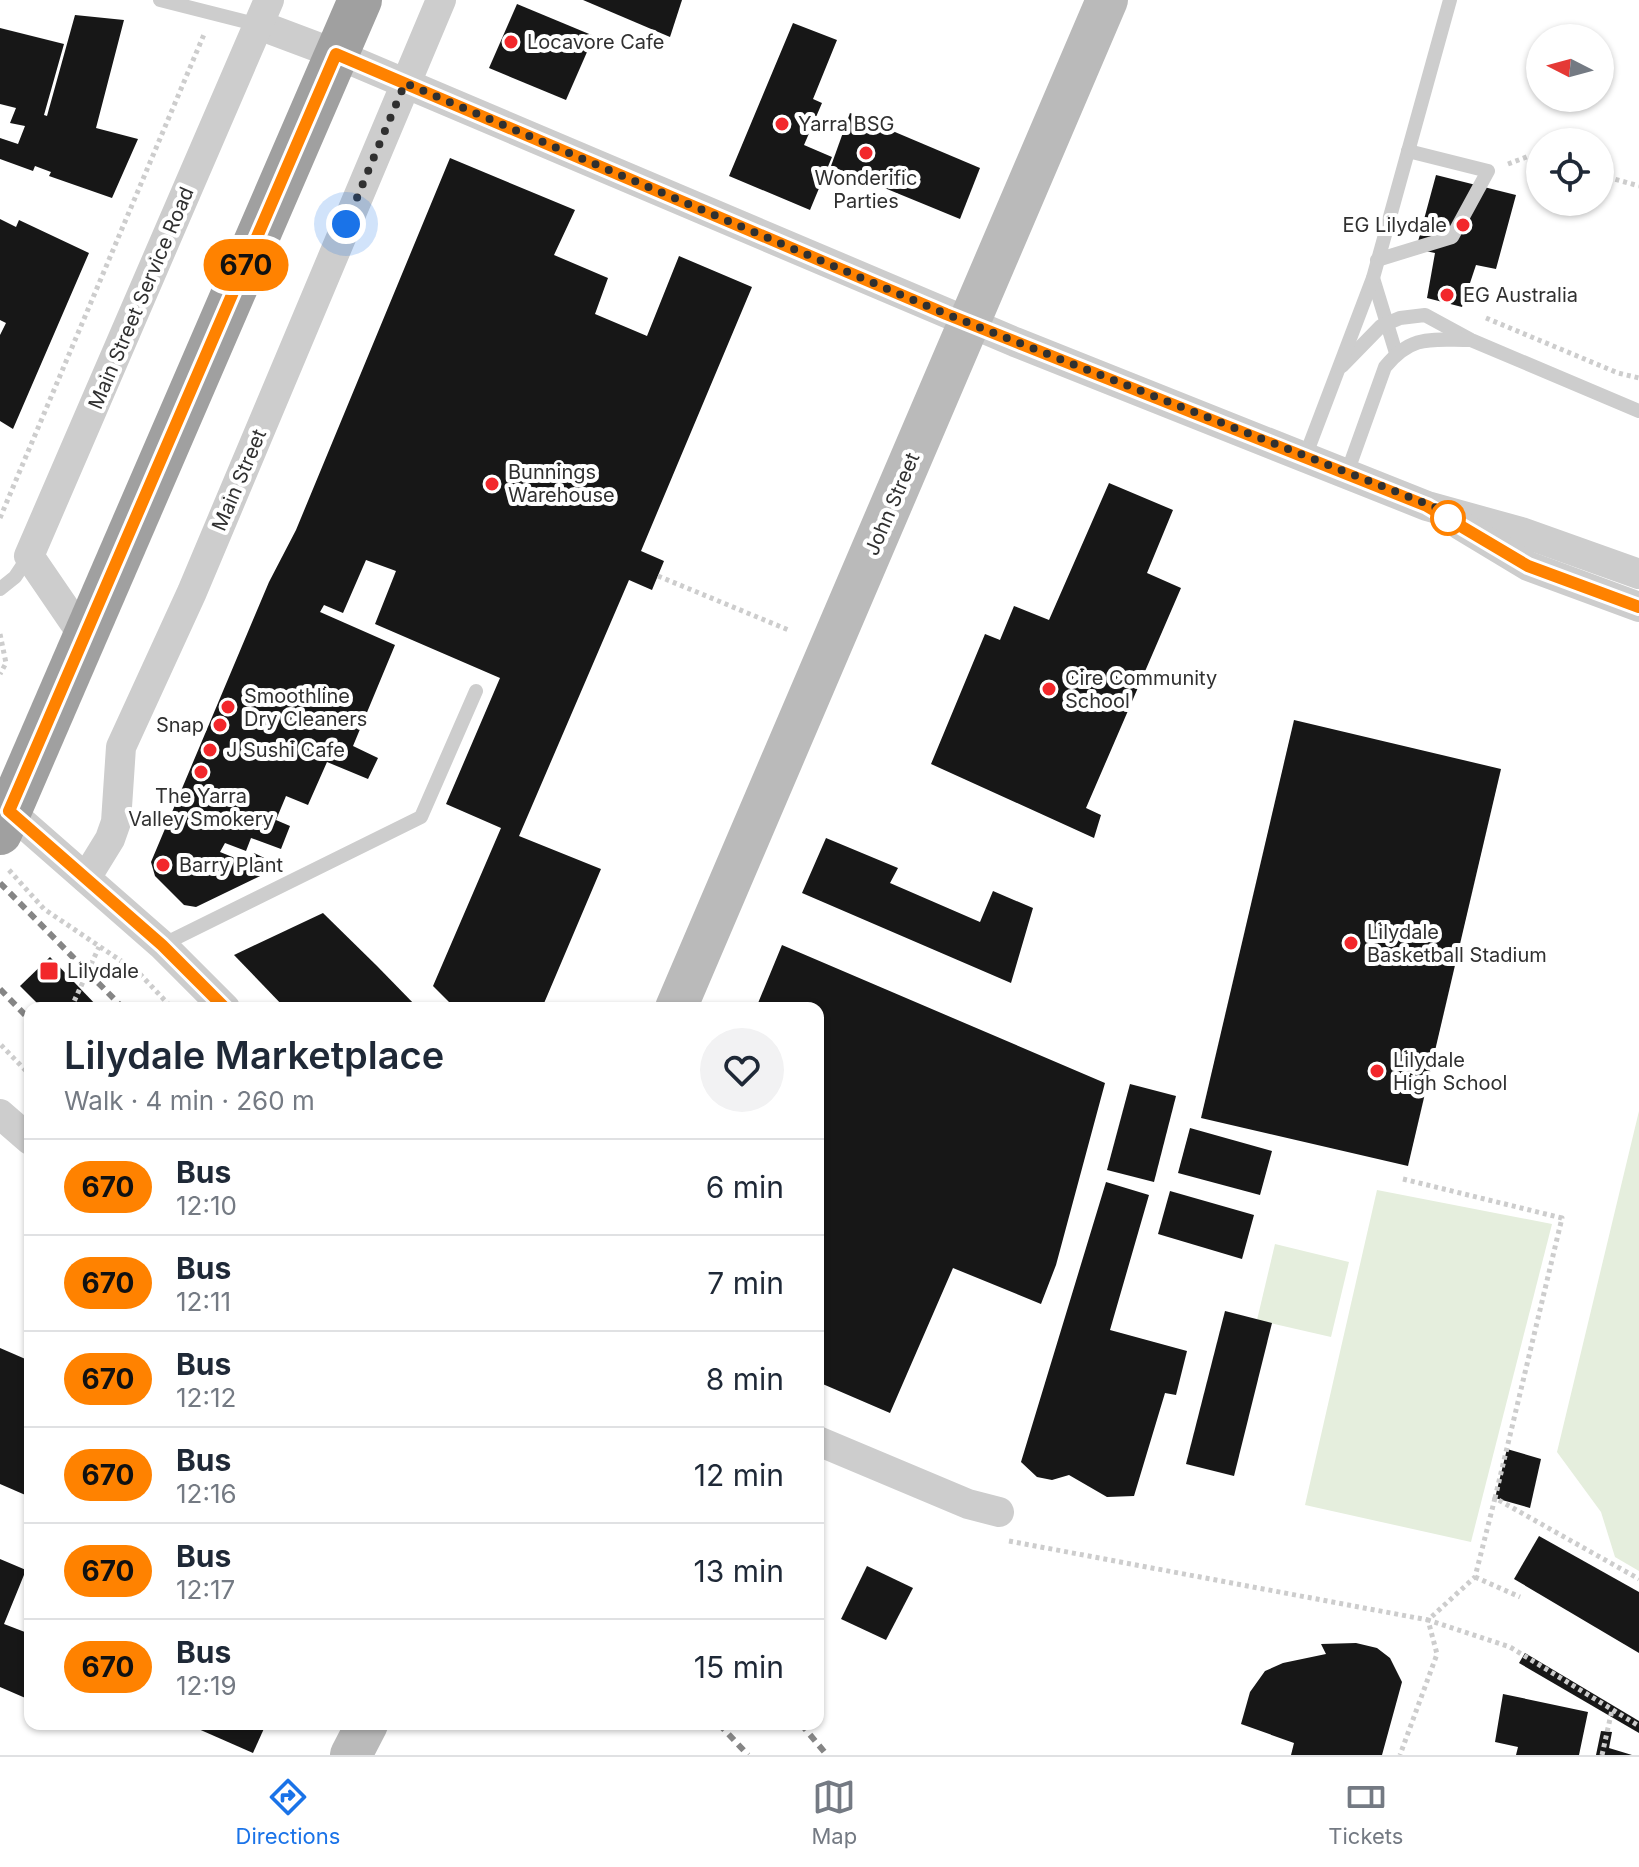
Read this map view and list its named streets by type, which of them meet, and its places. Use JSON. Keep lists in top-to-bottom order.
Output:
{
  "streets": {
    "main road": ["John Street"],
    "street": ["Main Street Service Road", "Main Street"]
  },
  "places": {
    "other": [
      "Locavore Cafe",
      "Yarra BSG",
      "Wonderific Parties",
      "EG Lilydale",
      "EG Australia",
      "Bunnings Warehouse",
      "Cire Community School",
      "Smoothline Dry Cleaners",
      "Snap",
      "J Sushi Cafe",
      "The Yarra Valley Smokery",
      "Barry Plant",
      "Lilydale Basketball Stadium",
      "Lilydale High School"
    ],
    "transit": ["Lilydale"]
  },
  "lines": ["bus line 670"],
  "north": "left",
  "page": {
    "on_map": "670",
    "heading": ["Lilydale Marketplace", "Walk · 4 min · 260 m"],
    "list": [
      {
        "mark": "670",
        "name": "Bus",
        "note": "12:10",
        "value": "6 min"
      },
      {
        "mark": "670",
        "name": "Bus",
        "note": "12:11",
        "value": "7 min"
      },
      {
        "mark": "670",
        "name": "Bus",
        "note": "12:12",
        "value": "8 min"
      },
      {
        "mark": "670",
        "name": "Bus",
        "note": "12:16",
        "value": "12 min"
      },
      {
        "mark": "670",
        "name": "Bus",
        "note": "12:17",
        "value": "13 min"
      },
      {
        "mark": "670",
        "name": "Bus",
        "note": "12:19",
        "value": "15 min"
      }
    ],
    "tabs": ["Directions", "Map", "Tickets"]
  }
}
